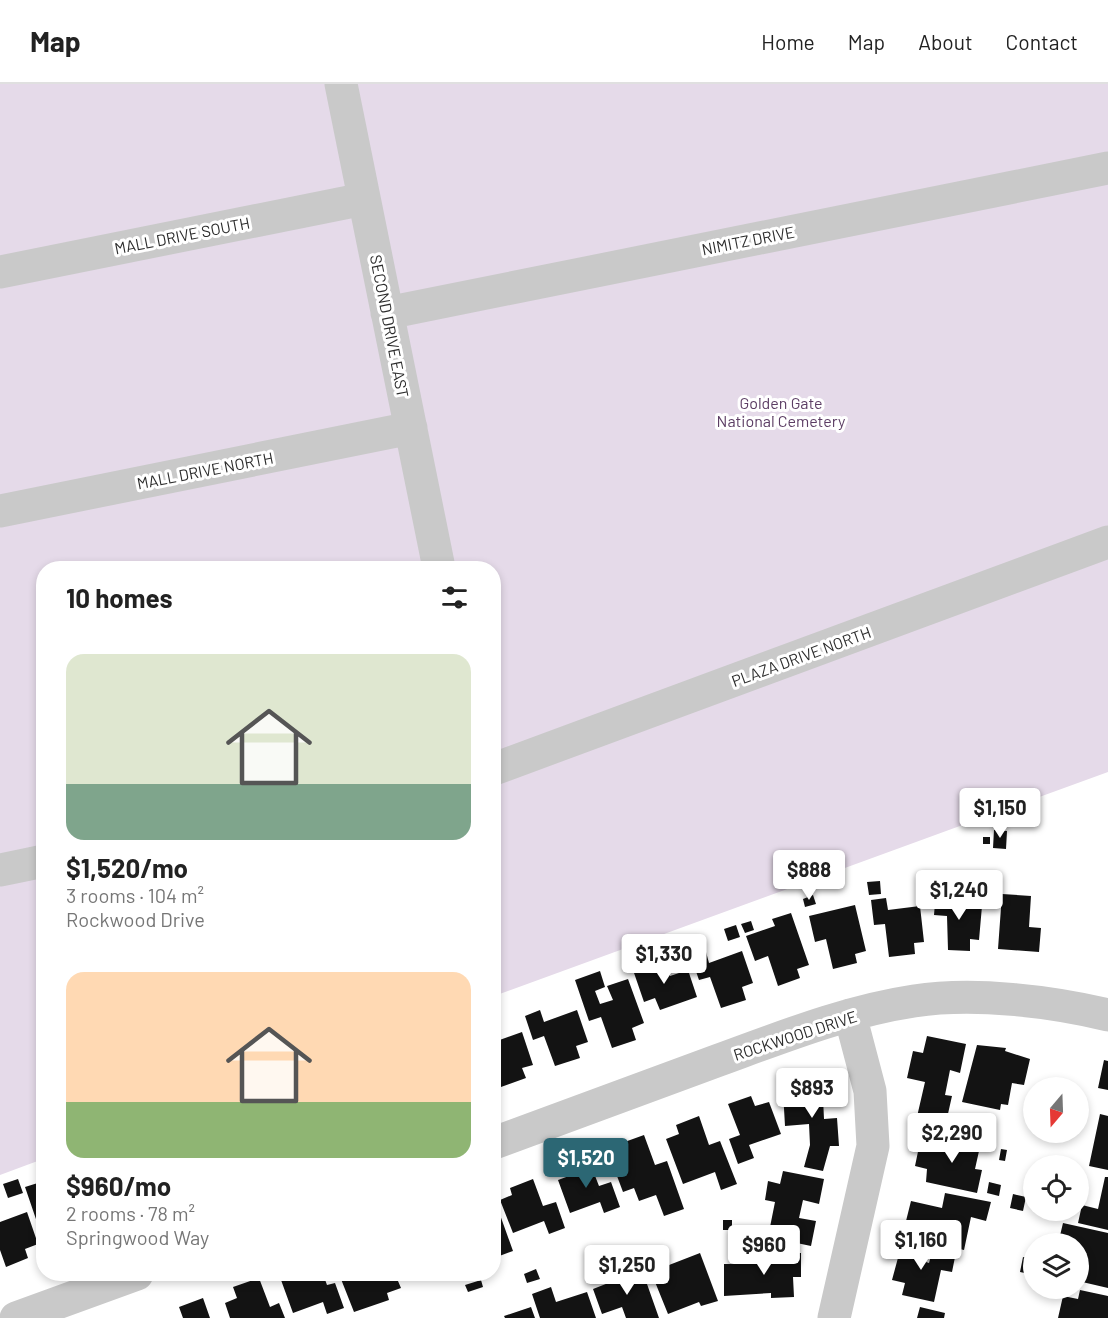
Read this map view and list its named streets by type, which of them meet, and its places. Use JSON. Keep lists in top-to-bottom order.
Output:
{
  "streets": {
    "street": [
      "MALL DRIVE SOUTH",
      "NIMITZ DRIVE",
      "SECOND DRIVE EAST",
      "MALL DRIVE NORTH",
      "PLAZA DRIVE NORTH",
      "ROCKWOOD DRIVE"
    ]
  },
  "crossings": [
    ["MALL DRIVE SOUTH", "SECOND DRIVE EAST"],
    ["NIMITZ DRIVE", "SECOND DRIVE EAST"],
    ["SECOND DRIVE EAST", "MALL DRIVE NORTH"]
  ],
  "parks": ["Golden Gate National Cemetery"],
  "north": "bottom",
  "page": {
    "header": "Map",
    "nav": [
      "Home",
      "Map",
      "About",
      "Contact"
    ],
    "heading": "10 homes",
    "list": [
      {
        "name": "$1,520/mo",
        "note": "3 rooms · 104 m² · Rockwood Drive"
      },
      {
        "name": "$960/mo",
        "note": "2 rooms · 78 m² · Springwood Way"
      }
    ],
    "price": [
      "$1,150",
      "$888",
      "$1,240",
      "$1,330",
      "$893",
      "$2,290",
      "$1,520",
      "$1,160",
      "$960",
      "$1,250"
    ]
  }
}
